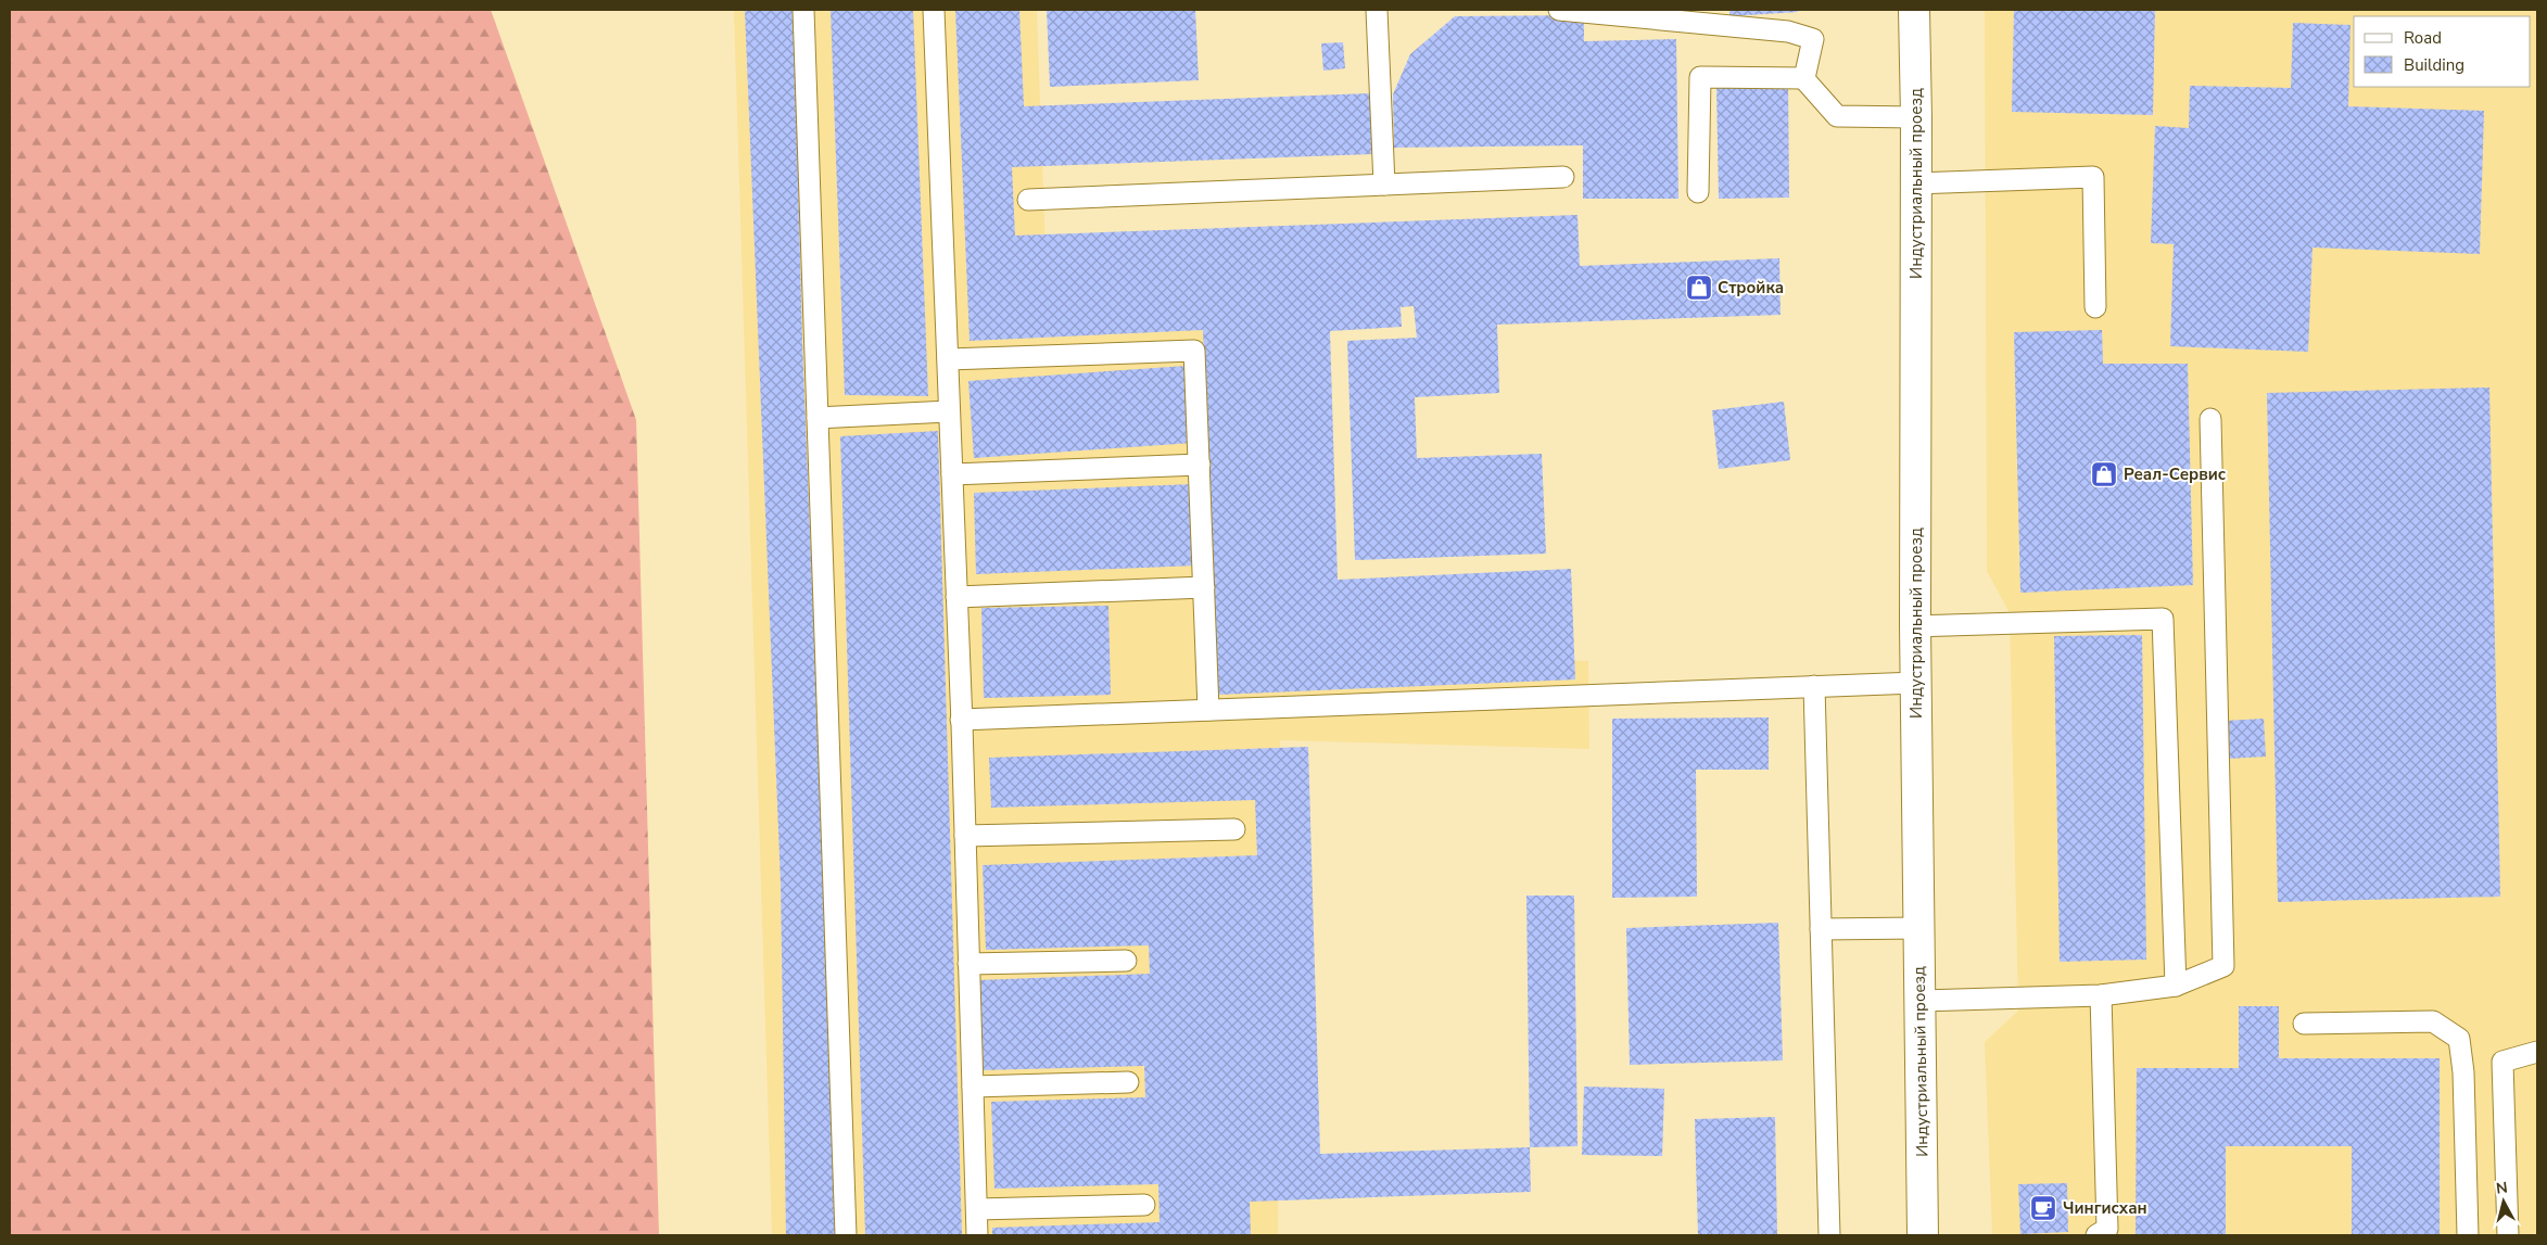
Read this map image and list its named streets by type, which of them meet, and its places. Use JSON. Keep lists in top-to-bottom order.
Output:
{
  "streets": {
    "street": ["Индустриальный проезд"]
  },
  "places": {
    "shop": ["Стройка", "Реал-Сервис"],
    "cafe": ["Чингисхан"]
  },
  "legend": ["Road", "Building"],
  "north": "top"
}
